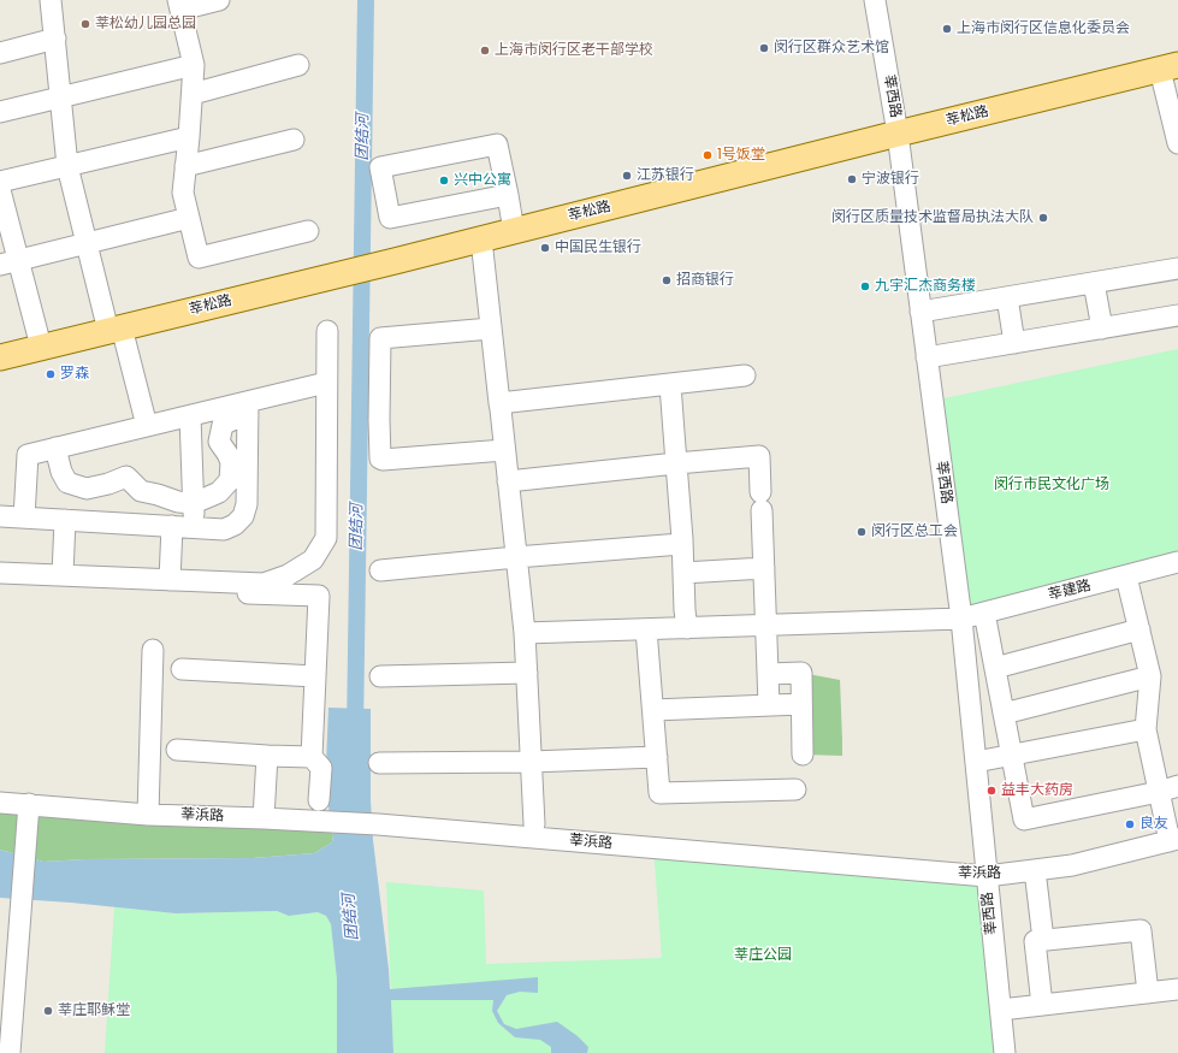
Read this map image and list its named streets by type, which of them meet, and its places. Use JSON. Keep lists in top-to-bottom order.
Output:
{
  "streets": {
    "main road": ["莘松路"],
    "street": ["莘西路", "莘建路", "莘浜路"]
  },
  "crossings": [
    ["莘西路", "莘松路"],
    ["莘西路", "莘建路"],
    ["莘西路", "莘浜路"]
  ],
  "water": ["团结河"],
  "parks": ["闵行市民文化广场", "莘庄公园"],
  "places": [
    "莘松幼儿园总园",
    "上海市闵行区信息化委员会",
    "闵行区群众艺术馆",
    "上海市闵行区老干部学校",
    "1号饭堂",
    "江苏银行",
    "宁波银行",
    "兴中公寓",
    "闵行区质量技术监督局执法大队",
    "中国民生银行",
    "招商银行",
    "九宇汇杰商务楼",
    "罗森",
    "闵行区总工会",
    "益丰大药房",
    "良友",
    "莘庄耶稣堂"
  ]
}
